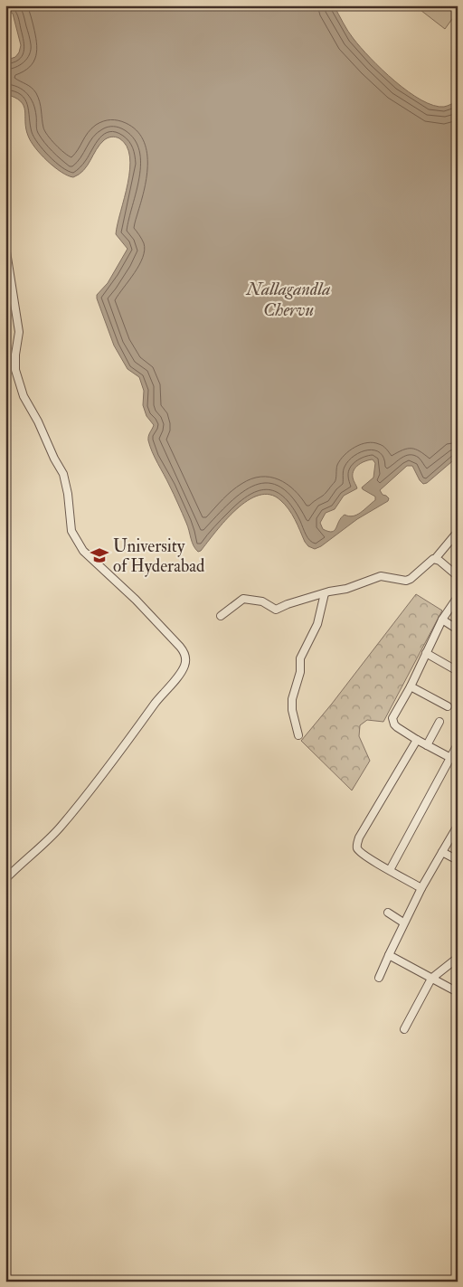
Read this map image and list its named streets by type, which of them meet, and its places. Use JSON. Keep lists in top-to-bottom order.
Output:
{
  "water": ["Nallagandla Chervu"],
  "places": {
    "school or university": ["University of Hyderabad"]
  }
}
